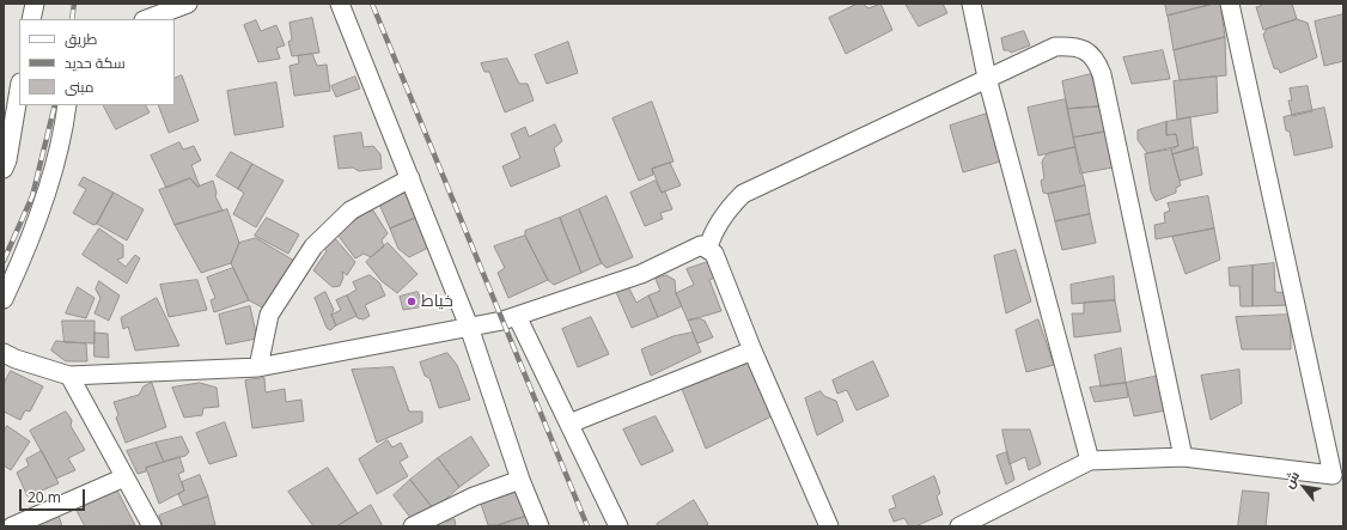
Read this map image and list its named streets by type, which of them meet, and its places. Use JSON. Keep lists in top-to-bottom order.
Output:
{
  "places": ["خياط"],
  "legend": ["طريق", "سكة حديد", "مبنى"],
  "scale_bar": "20 m",
  "north": "top left"
}
